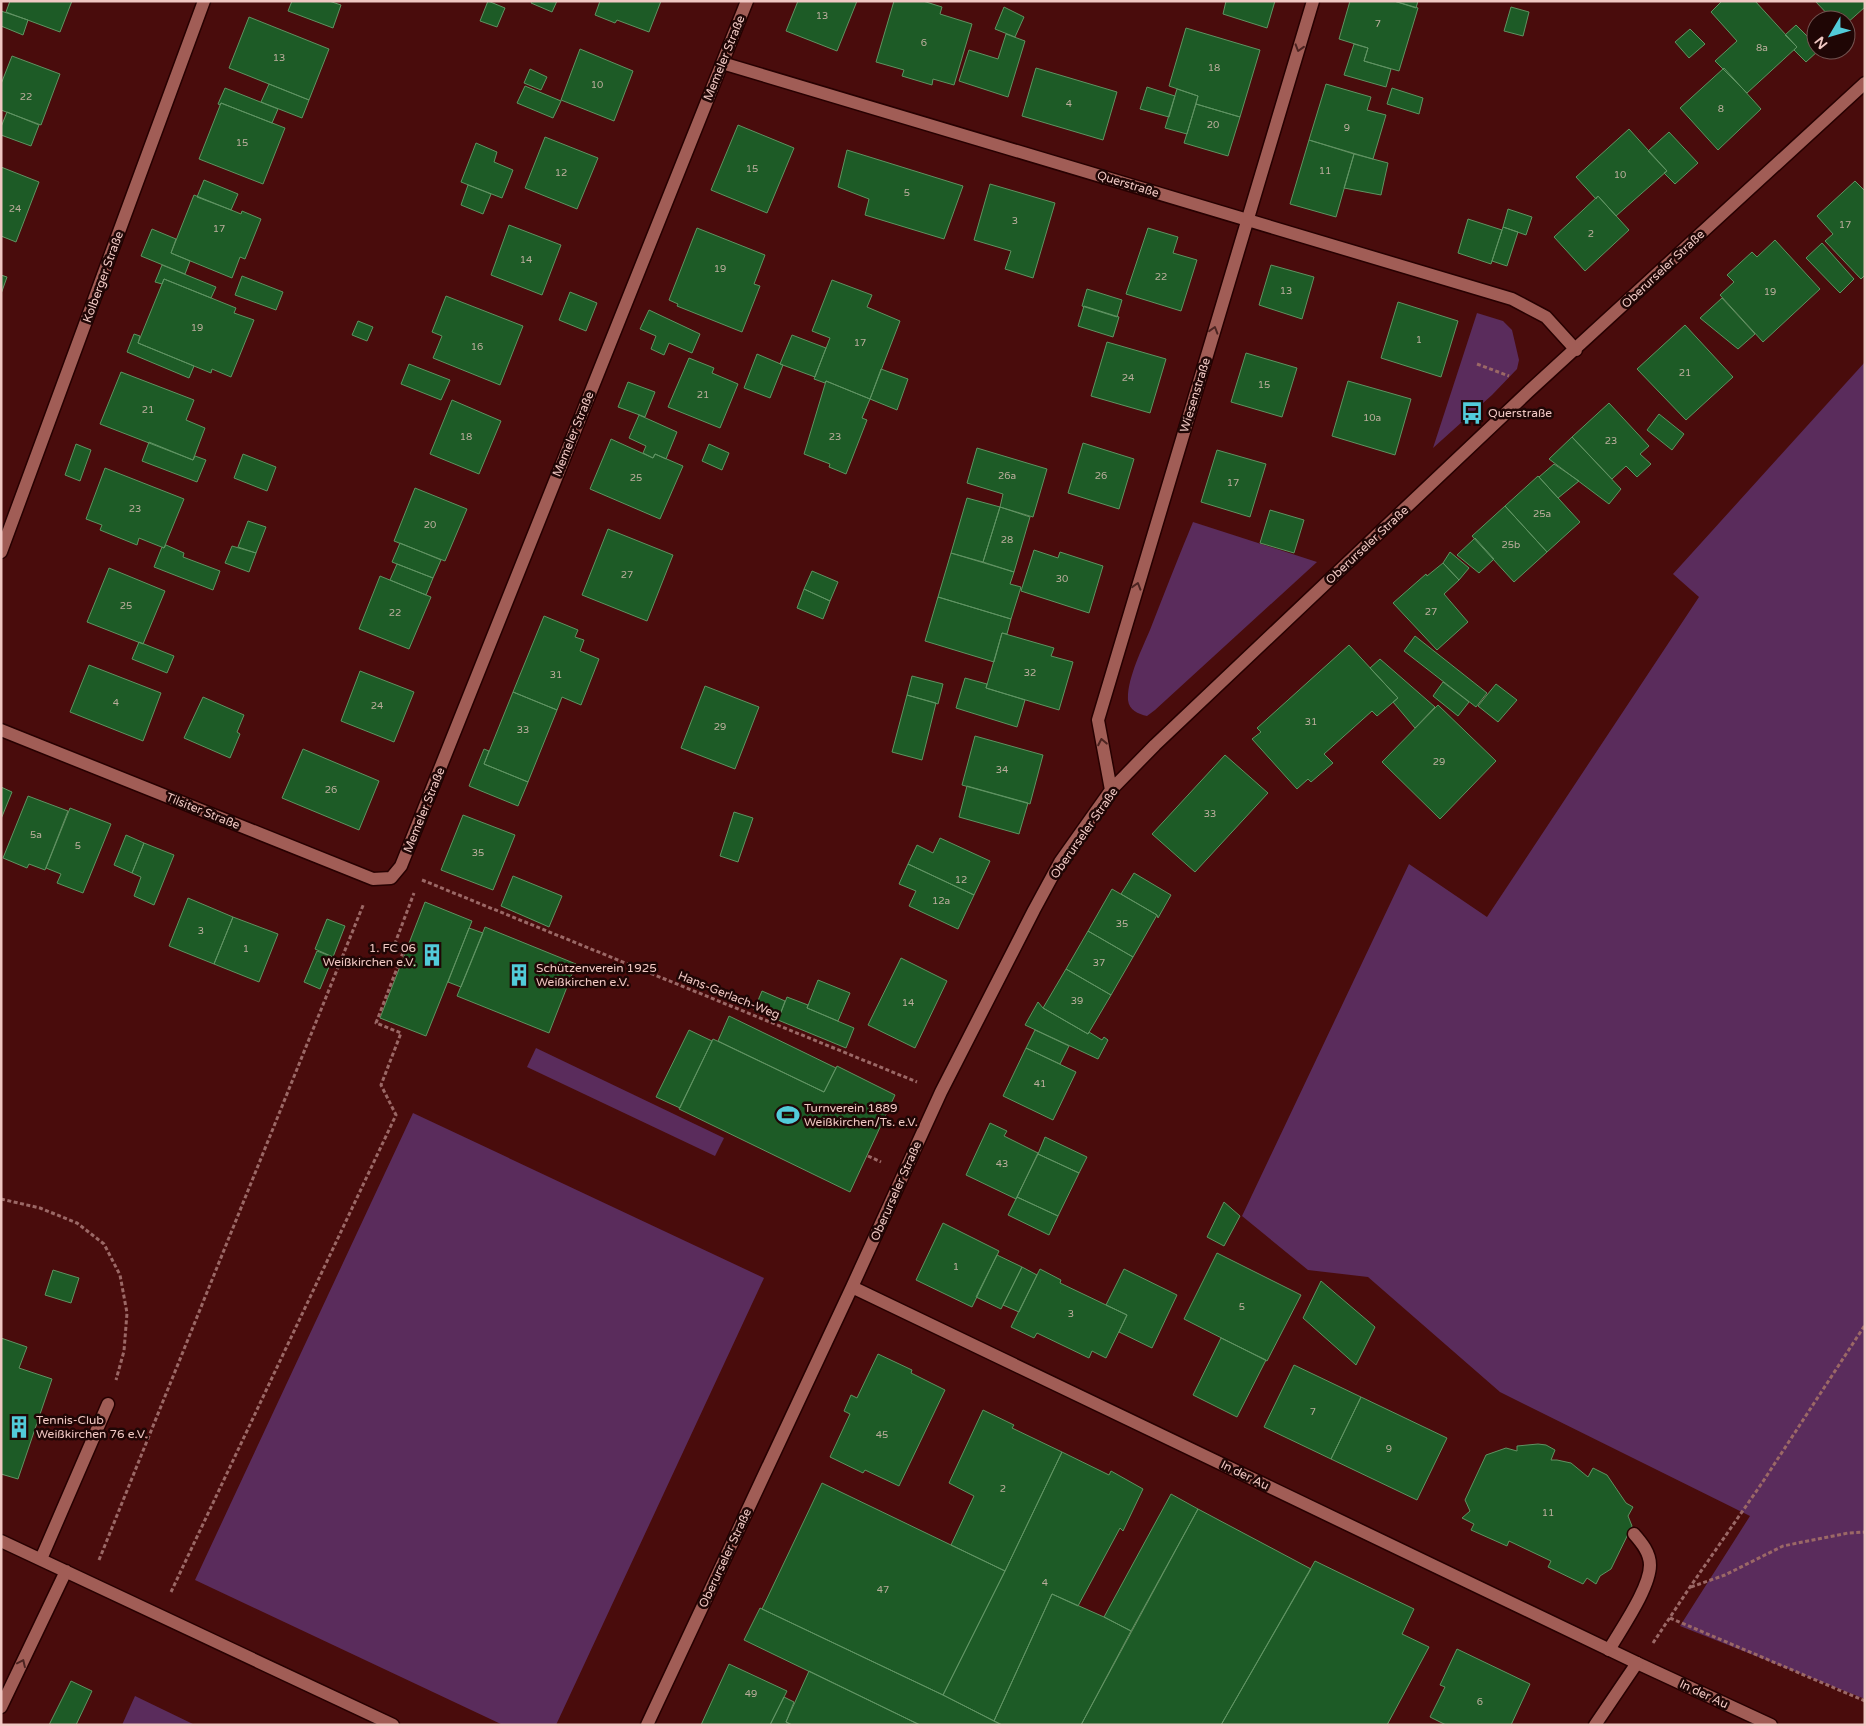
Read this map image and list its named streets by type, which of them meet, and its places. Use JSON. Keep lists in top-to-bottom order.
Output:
{
  "streets": {
    "street": [
      "Memeler Straße",
      "Querstraße",
      "Oberurseler Straße",
      "Kolberger Straße",
      "Wiesenstraße",
      "Tilsiter Straße",
      "In der Au"
    ],
    "path": ["Hans-Gerlach-Weg"]
  },
  "crossings": [
    ["Memeler Straße", "Querstraße"],
    ["Memeler Straße", "Tilsiter Straße"],
    ["Querstraße", "Oberurseler Straße"],
    ["Querstraße", "Wiesenstraße"],
    ["Oberurseler Straße", "Wiesenstraße"],
    ["Oberurseler Straße", "Hans-Gerlach-Weg"],
    ["Oberurseler Straße", "In der Au"]
  ],
  "places": {
    "bus stop": ["Querstraße"],
    "building": ["1. FC 06 Weißkirchen e.V.", "Schützenverein 1925 Weißkirchen e.V.", "Tennis-Club Weißkirchen 76 e.V."],
    "sports": ["Turnverein 1889 Weißkirchen/Ts. e.V."]
  },
  "house_numbers": [
    "13",
    "7",
    "6",
    "8a",
    "13",
    "18",
    "10",
    "22",
    "4",
    "8",
    "20",
    "9",
    "15",
    "15",
    "11",
    "12",
    "10",
    "5",
    "24",
    "3",
    "17",
    "17",
    "2",
    "14",
    "19",
    "22",
    "13",
    "19",
    "19",
    "1",
    "17",
    "16",
    "21",
    "24",
    "15",
    "21",
    "21",
    "10a",
    "18",
    "23",
    "23",
    "26a",
    "26",
    "25",
    "17",
    "23",
    "25a",
    "20",
    "28",
    "25b",
    "27",
    "30",
    "25",
    "27",
    "22",
    "32",
    "31",
    "4",
    "24",
    "31",
    "29",
    "33",
    "29",
    "34",
    "26",
    "33",
    "5a",
    "5",
    "35",
    "12",
    "12a",
    "35",
    "3",
    "1",
    "37",
    "39",
    "14",
    "41",
    "43",
    "1",
    "5",
    "3",
    "7",
    "45",
    "9",
    "2",
    "11",
    "4",
    "47",
    "49",
    "6"
  ],
  "north": "bottom left"
}
